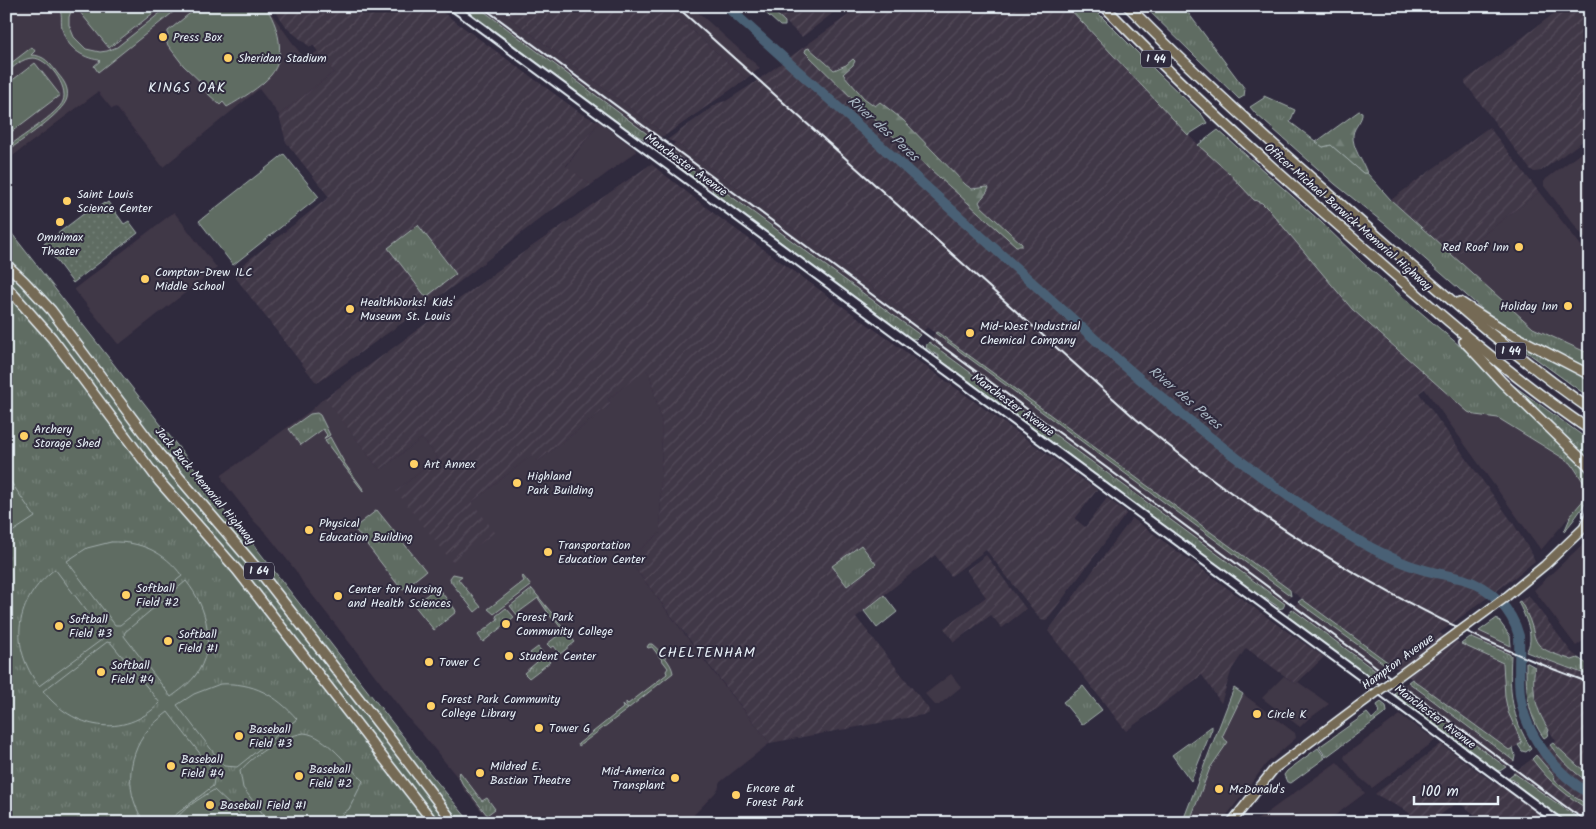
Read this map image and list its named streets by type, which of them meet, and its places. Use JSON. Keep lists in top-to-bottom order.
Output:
{
  "streets": {
    "highway": [
      "I 44",
      "Officer Michael Barwick Memorial Highway",
      "Jack Buck Memorial Highway",
      "I 64"
    ],
    "main road": ["Manchester Avenue", "Hampton Avenue"]
  },
  "districts": ["KINGS OAK", "CHELTENHAM"],
  "water": ["River des Peres"],
  "places": [
    "Press Box",
    "Sheridan Stadium",
    "Saint Louis Science Center",
    "Omnimax Theater",
    "Red Roof Inn",
    "Compton-Drew ILC Middle School",
    "Holiday Inn",
    "HealthWorks! Kids' Museum St. Louis",
    "Mid-West Industrial Chemical Company",
    "Archery Storage Shed",
    "Art Annex",
    "Highland Park Building",
    "Physical Education Building",
    "Transportation Education Center",
    "Softball Field #2",
    "Center for Nursing and Health Sciences",
    "Forest Park Community College",
    "Softball Field #3",
    "Softball Field #1",
    "Student Center",
    "Tower C",
    "Softball Field #4",
    "Forest Park Community College Library",
    "Circle K",
    "Tower G",
    "Baseball Field #3",
    "Baseball Field #4",
    "Mildred E. Bastian Theatre",
    "Baseball Field #2",
    "Mid-America Transplant",
    "McDonald's",
    "Encore at Forest Park",
    "Baseball Field #1"
  ],
  "scale_bar": "100 m"
}
